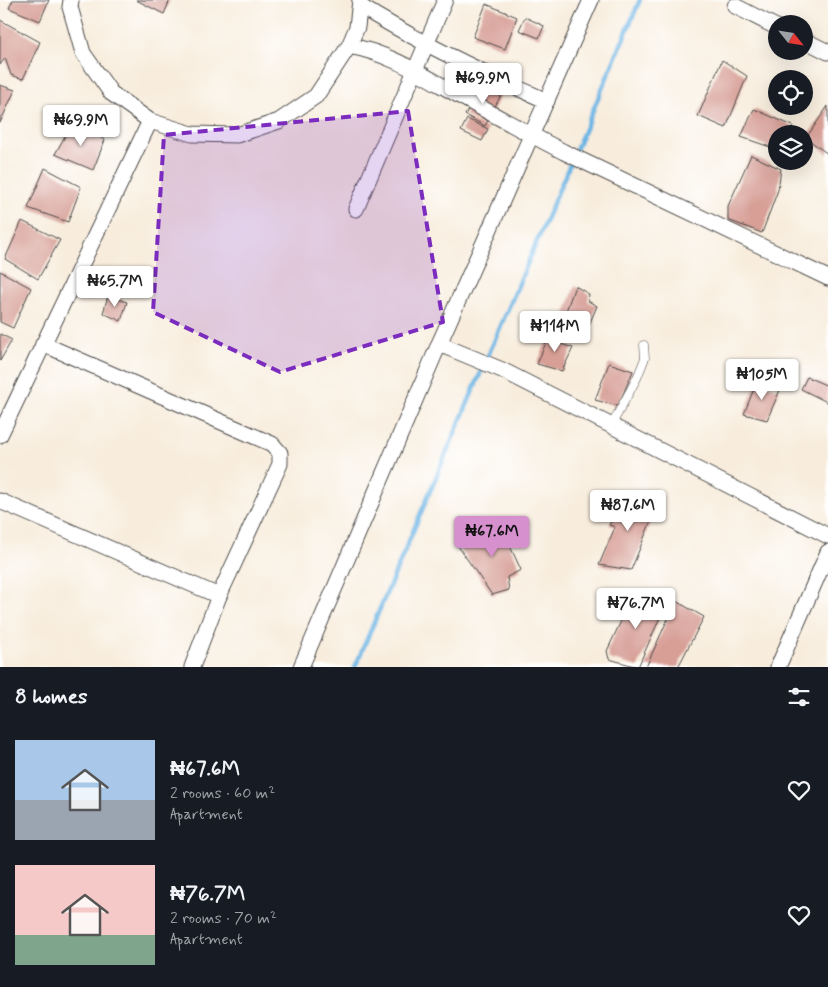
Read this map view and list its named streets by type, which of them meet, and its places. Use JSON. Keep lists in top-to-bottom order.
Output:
{
  "north": "bottom right",
  "page": {
    "price": [
      "₦69.9M",
      "₦69.9M",
      "₦65.7M",
      "₦114M",
      "₦105M",
      "₦87.6M",
      "₦67.6M",
      "₦76.7M"
    ],
    "heading": "8 homes",
    "list": [
      {
        "name": "₦67.6M",
        "note": "2 rooms · 60 m² · Apartment"
      },
      {
        "name": "₦76.7M",
        "note": "2 rooms · 70 m² · Apartment"
      }
    ]
  }
}
